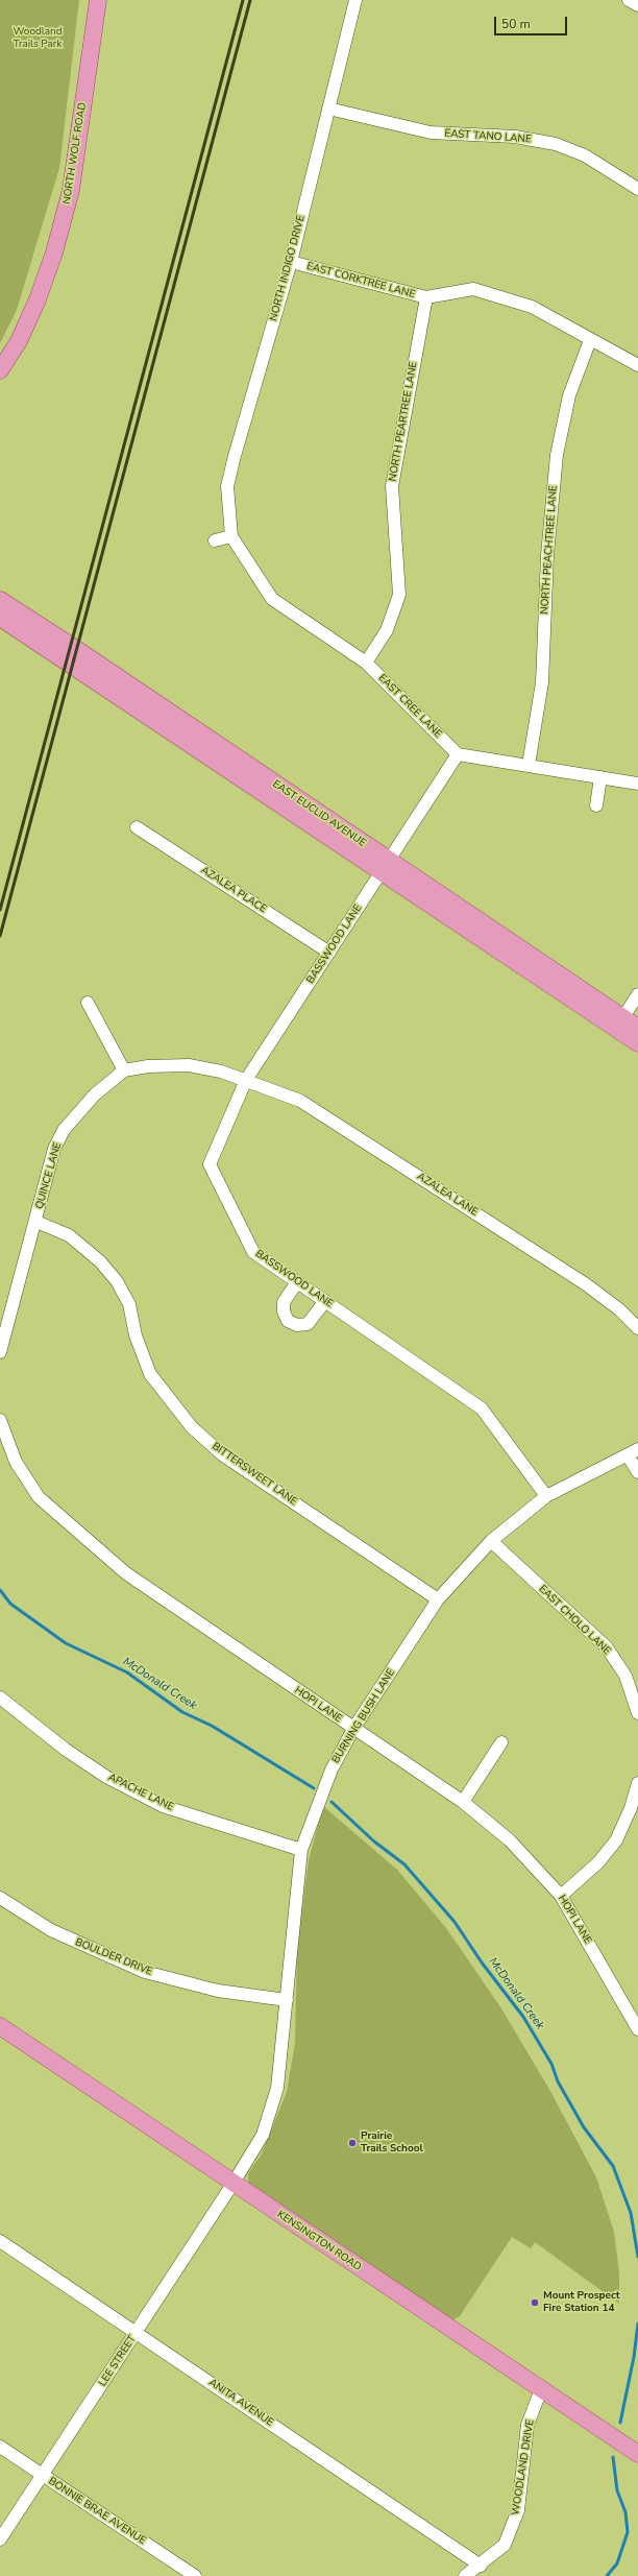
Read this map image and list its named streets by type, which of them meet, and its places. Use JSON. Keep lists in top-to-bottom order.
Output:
{
  "streets": {
    "main road": ["NORTH WOLF ROAD", "EAST EUCLID AVENUE", "KENSINGTON ROAD"],
    "street": [
      "EAST TANO LANE",
      "NORTH INDIGO DRIVE",
      "EAST CORKTREE LANE",
      "NORTH PEARTREE LANE",
      "NORTH PEACHTREE LANE",
      "EAST CREE LANE",
      "AZALEA PLACE",
      "BASSWOOD LANE",
      "QUINCE LANE",
      "AZALEA LANE",
      "BITTERSWEET LANE",
      "EAST CHOLO LANE",
      "HOPI LANE",
      "BURNING BUSH LANE",
      "APACHE LANE",
      "BOULDER DRIVE",
      "LEE STREET",
      "ANITA AVENUE",
      "WOODLAND DRIVE",
      "BONNIE BRAE AVENUE"
    ]
  },
  "crossings": [
    ["EAST TANO LANE", "NORTH INDIGO DRIVE"],
    ["NORTH INDIGO DRIVE", "EAST CORKTREE LANE"],
    ["NORTH INDIGO DRIVE", "EAST CREE LANE"],
    ["EAST CORKTREE LANE", "NORTH PEARTREE LANE"],
    ["EAST CORKTREE LANE", "NORTH PEACHTREE LANE"],
    ["NORTH PEARTREE LANE", "EAST CREE LANE"],
    ["EAST CREE LANE", "BASSWOOD LANE"],
    ["EAST EUCLID AVENUE", "BASSWOOD LANE"],
    ["AZALEA PLACE", "BASSWOOD LANE"],
    ["BASSWOOD LANE", "QUINCE LANE"],
    ["BASSWOOD LANE", "AZALEA LANE"],
    ["BASSWOOD LANE", "BURNING BUSH LANE"],
    ["QUINCE LANE", "AZALEA LANE"],
    ["QUINCE LANE", "BITTERSWEET LANE"],
    ["BITTERSWEET LANE", "BURNING BUSH LANE"],
    ["EAST CHOLO LANE", "BURNING BUSH LANE"],
    ["HOPI LANE", "BURNING BUSH LANE"],
    ["BURNING BUSH LANE", "APACHE LANE"],
    ["BURNING BUSH LANE", "BOULDER DRIVE"],
    ["BURNING BUSH LANE", "KENSINGTON ROAD"],
    ["BURNING BUSH LANE", "LEE STREET"],
    ["KENSINGTON ROAD", "LEE STREET"],
    ["KENSINGTON ROAD", "WOODLAND DRIVE"],
    ["LEE STREET", "ANITA AVENUE"],
    ["LEE STREET", "BONNIE BRAE AVENUE"],
    ["ANITA AVENUE", "WOODLAND DRIVE"]
  ],
  "water": ["McDonald Creek"],
  "parks": ["Woodland Trails Park"],
  "places": ["Prairie Trails School", "Mount Prospect Fire Station 14"],
  "scale_bar": "50 m"
}
